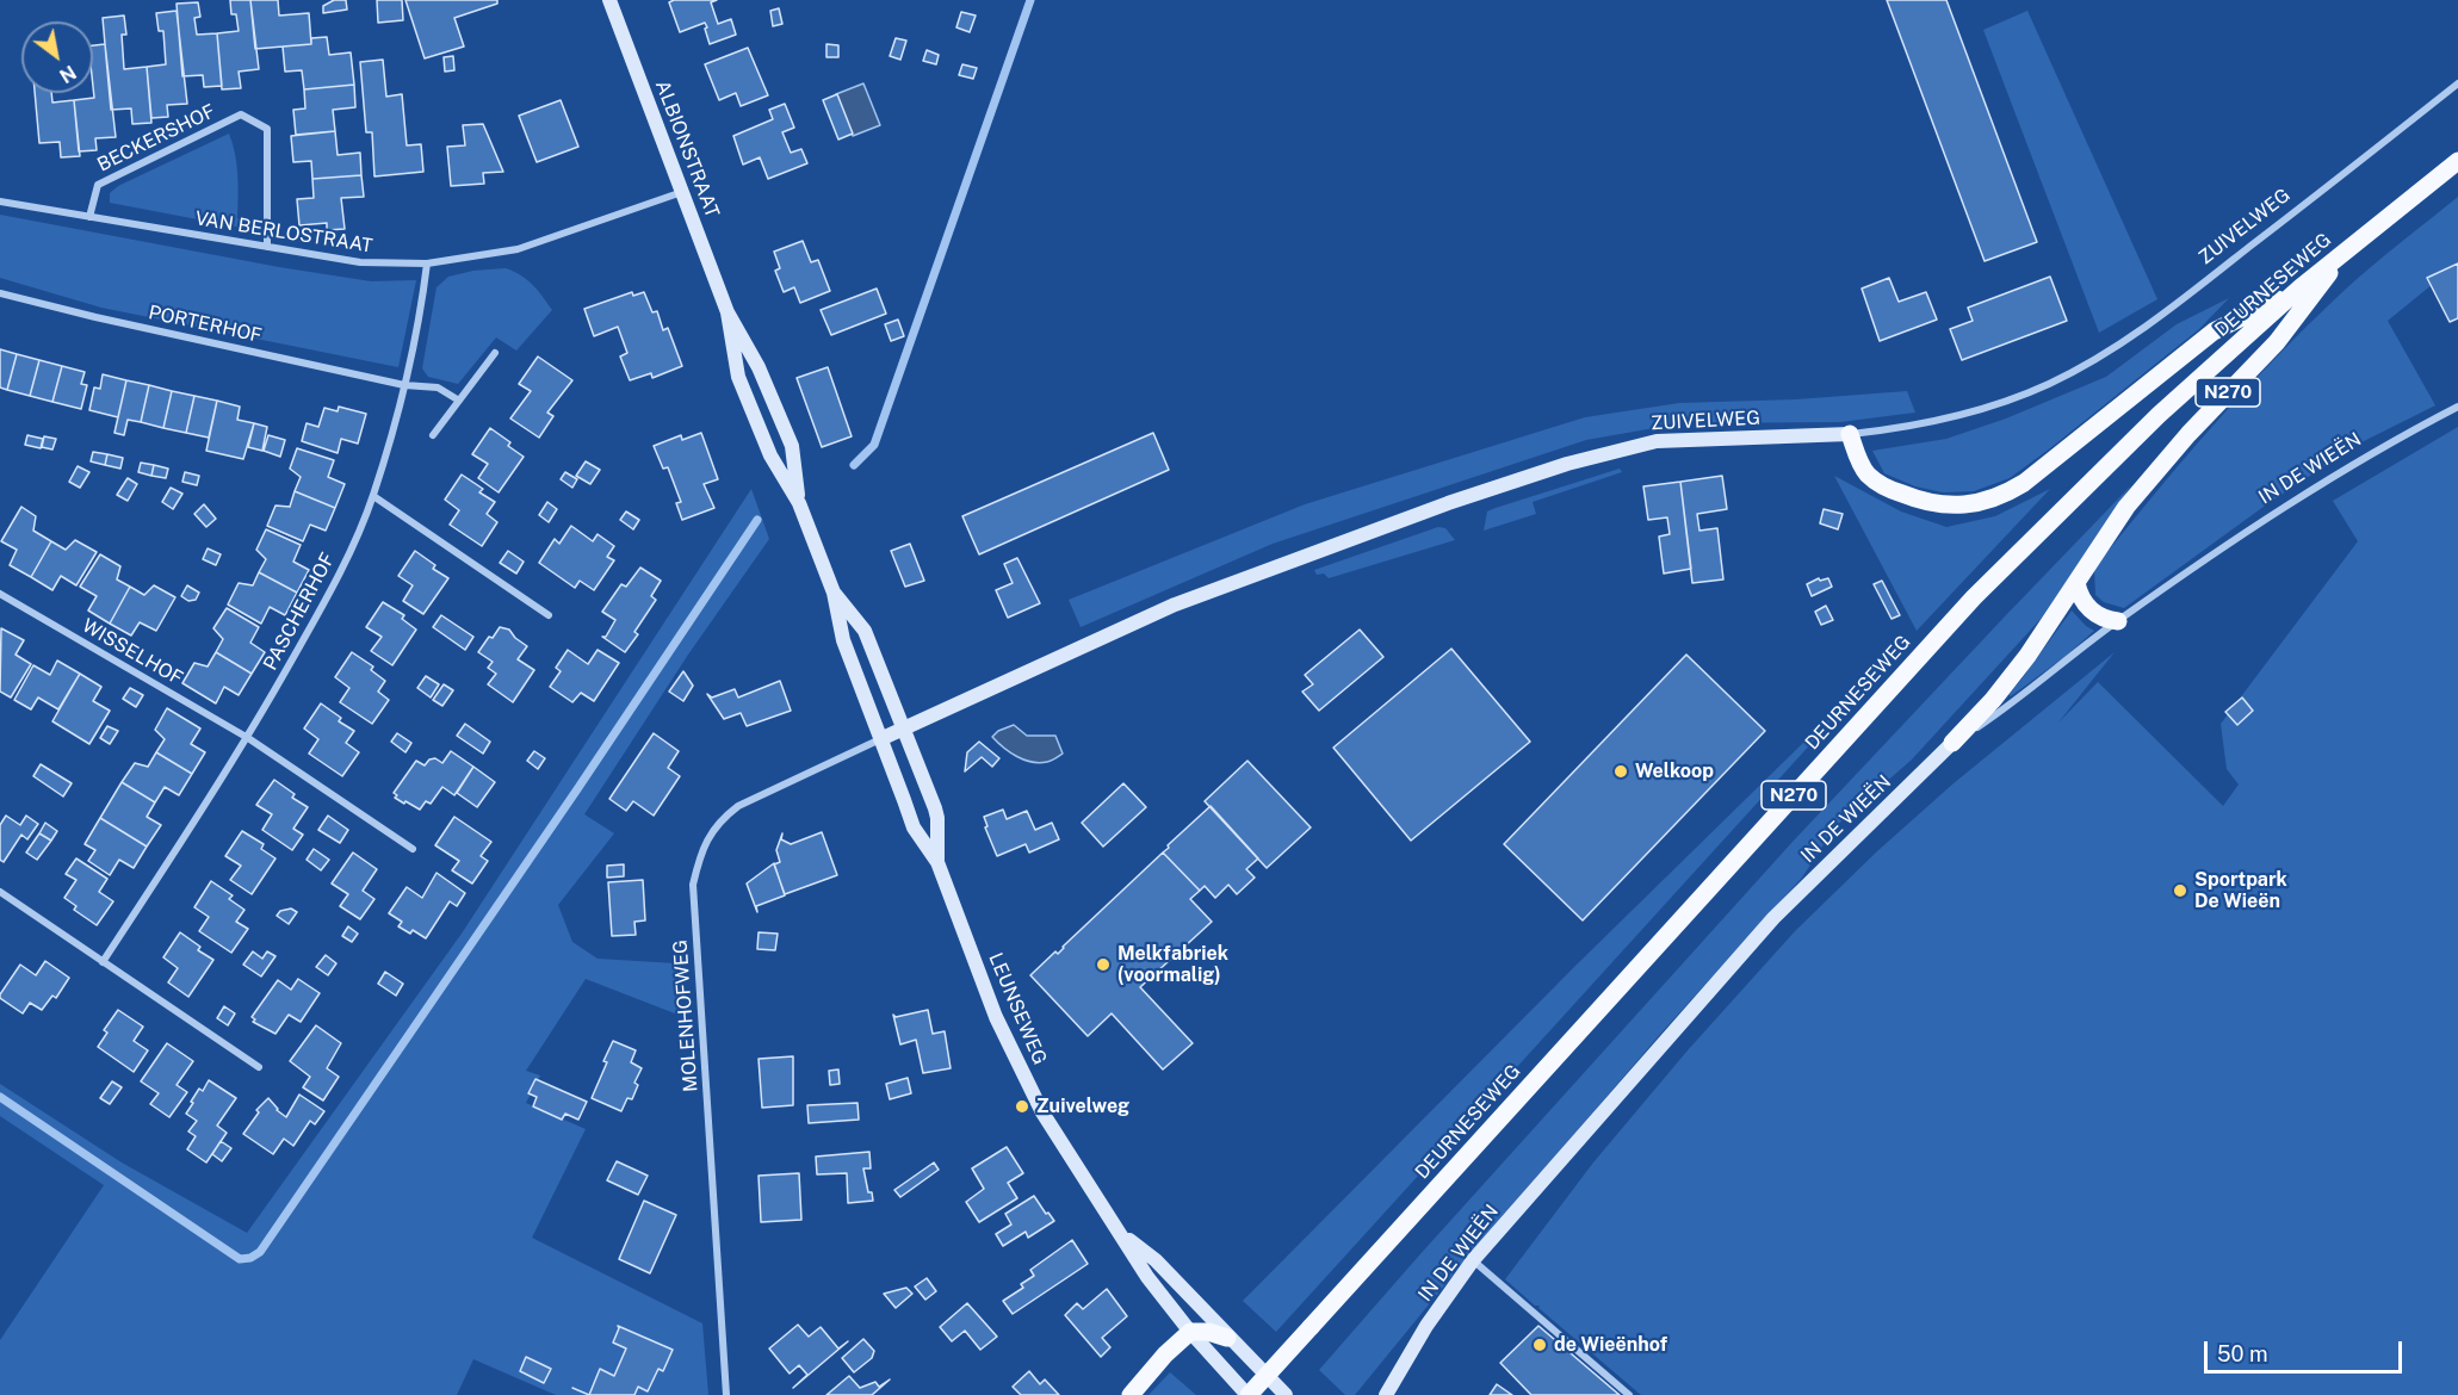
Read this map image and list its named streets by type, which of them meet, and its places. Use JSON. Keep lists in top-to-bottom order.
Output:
{
  "streets": {
    "main road": [
      "ALBIONSTRAAT",
      "ZUIVELWEG",
      "DEURNESEWEG",
      "N270",
      "IN DE WIEËN",
      "LEUNSEWEG"
    ],
    "street": [
      "BECKERSHOF",
      "VAN BERLOSTRAAT",
      "PORTERHOF",
      "PASCHERHOF",
      "WISSELHOF",
      "MOLENHOFWEG"
    ]
  },
  "crossings": [
    ["BECKERSHOF", "VAN BERLOSTRAAT"],
    ["ALBIONSTRAAT", "ZUIVELWEG"],
    ["ALBIONSTRAAT", "VAN BERLOSTRAAT"],
    ["ALBIONSTRAAT", "LEUNSEWEG"],
    ["ALBIONSTRAAT", "MOLENHOFWEG"],
    ["ZUIVELWEG", "N270"],
    ["ZUIVELWEG", "LEUNSEWEG"],
    ["ZUIVELWEG", "MOLENHOFWEG"],
    ["VAN BERLOSTRAAT", "PASCHERHOF"],
    ["DEURNESEWEG", "N270"],
    ["DEURNESEWEG", "LEUNSEWEG"],
    ["PORTERHOF", "PASCHERHOF"],
    ["N270", "IN DE WIEËN"],
    ["PASCHERHOF", "WISSELHOF"],
    ["LEUNSEWEG", "MOLENHOFWEG"]
  ],
  "places": [
    "Welkoop",
    "Sportpark De Wieën",
    "Melkfabriek (voormalig)",
    "Zuivelweg",
    "de Wieënhof"
  ],
  "scale_bar": "50 m",
  "north": "bottom right"
}
